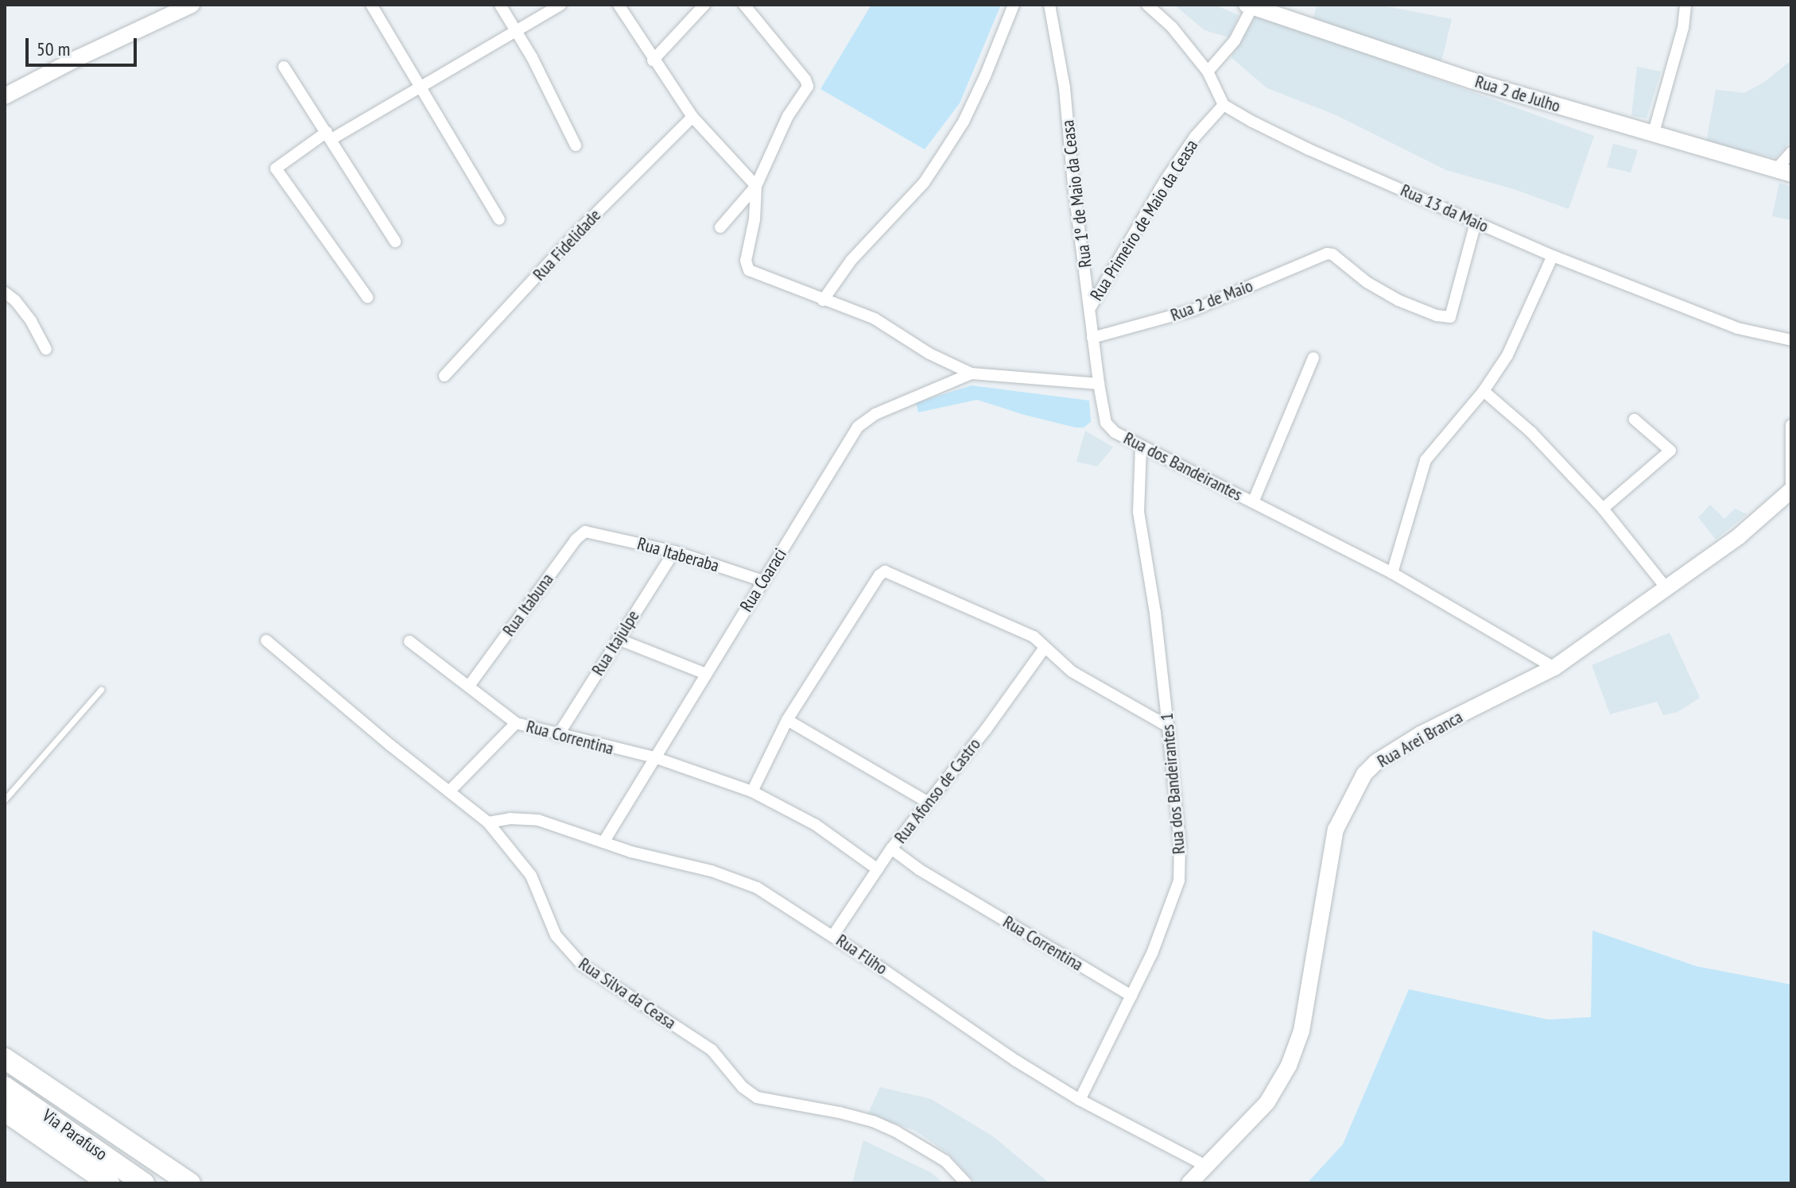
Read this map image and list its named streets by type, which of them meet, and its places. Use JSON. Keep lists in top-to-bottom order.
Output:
{
  "streets": {
    "highway": ["Via Parafuso"],
    "main road": ["Rua 2 de Julho", "Rua Arei Branca"],
    "street": [
      "Rua 1º de Maio da Ceasa",
      "Rua 13 da Maio",
      "Rua Primeiro de Maio da Ceasa",
      "Rua Fidelidade",
      "Rua 2 de Maio",
      "Rua dos Bandeirantes",
      "Rua Itaberaba",
      "Rua Coaraci",
      "Rua Itabuna",
      "Rua Itajulpe",
      "Rua Correntina",
      "Rua dos Bandeirantes 1",
      "Rua Afonso de Castro",
      "Rua Fliho",
      "Rua Silva da Ceasa"
    ]
  },
  "crossings": [
    ["Rua 1º de Maio da Ceasa", "Rua Primeiro de Maio da Ceasa"],
    ["Rua 1º de Maio da Ceasa", "Rua 2 de Maio"],
    ["Rua 1º de Maio da Ceasa", "Rua dos Bandeirantes"],
    ["Rua 13 da Maio", "Rua Primeiro de Maio da Ceasa"],
    ["Rua 13 da Maio", "Rua 2 de Maio"],
    ["Rua dos Bandeirantes", "Rua Arei Branca"],
    ["Rua dos Bandeirantes", "Rua dos Bandeirantes 1"],
    ["Rua Itaberaba", "Rua Coaraci"],
    ["Rua Itaberaba", "Rua Itabuna"],
    ["Rua Itaberaba", "Rua Itajulpe"],
    ["Rua Coaraci", "Rua Correntina"],
    ["Rua Coaraci", "Rua Fliho"],
    ["Rua Itabuna", "Rua Correntina"],
    ["Rua Itajulpe", "Rua Correntina"],
    ["Rua Correntina", "Rua dos Bandeirantes 1"],
    ["Rua Correntina", "Rua Afonso de Castro"],
    ["Rua Arei Branca", "Rua Fliho"],
    ["Rua dos Bandeirantes 1", "Rua Fliho"],
    ["Rua Afonso de Castro", "Rua Fliho"],
    ["Rua Fliho", "Rua Silva da Ceasa"]
  ],
  "scale_bar": "50 m"
}
